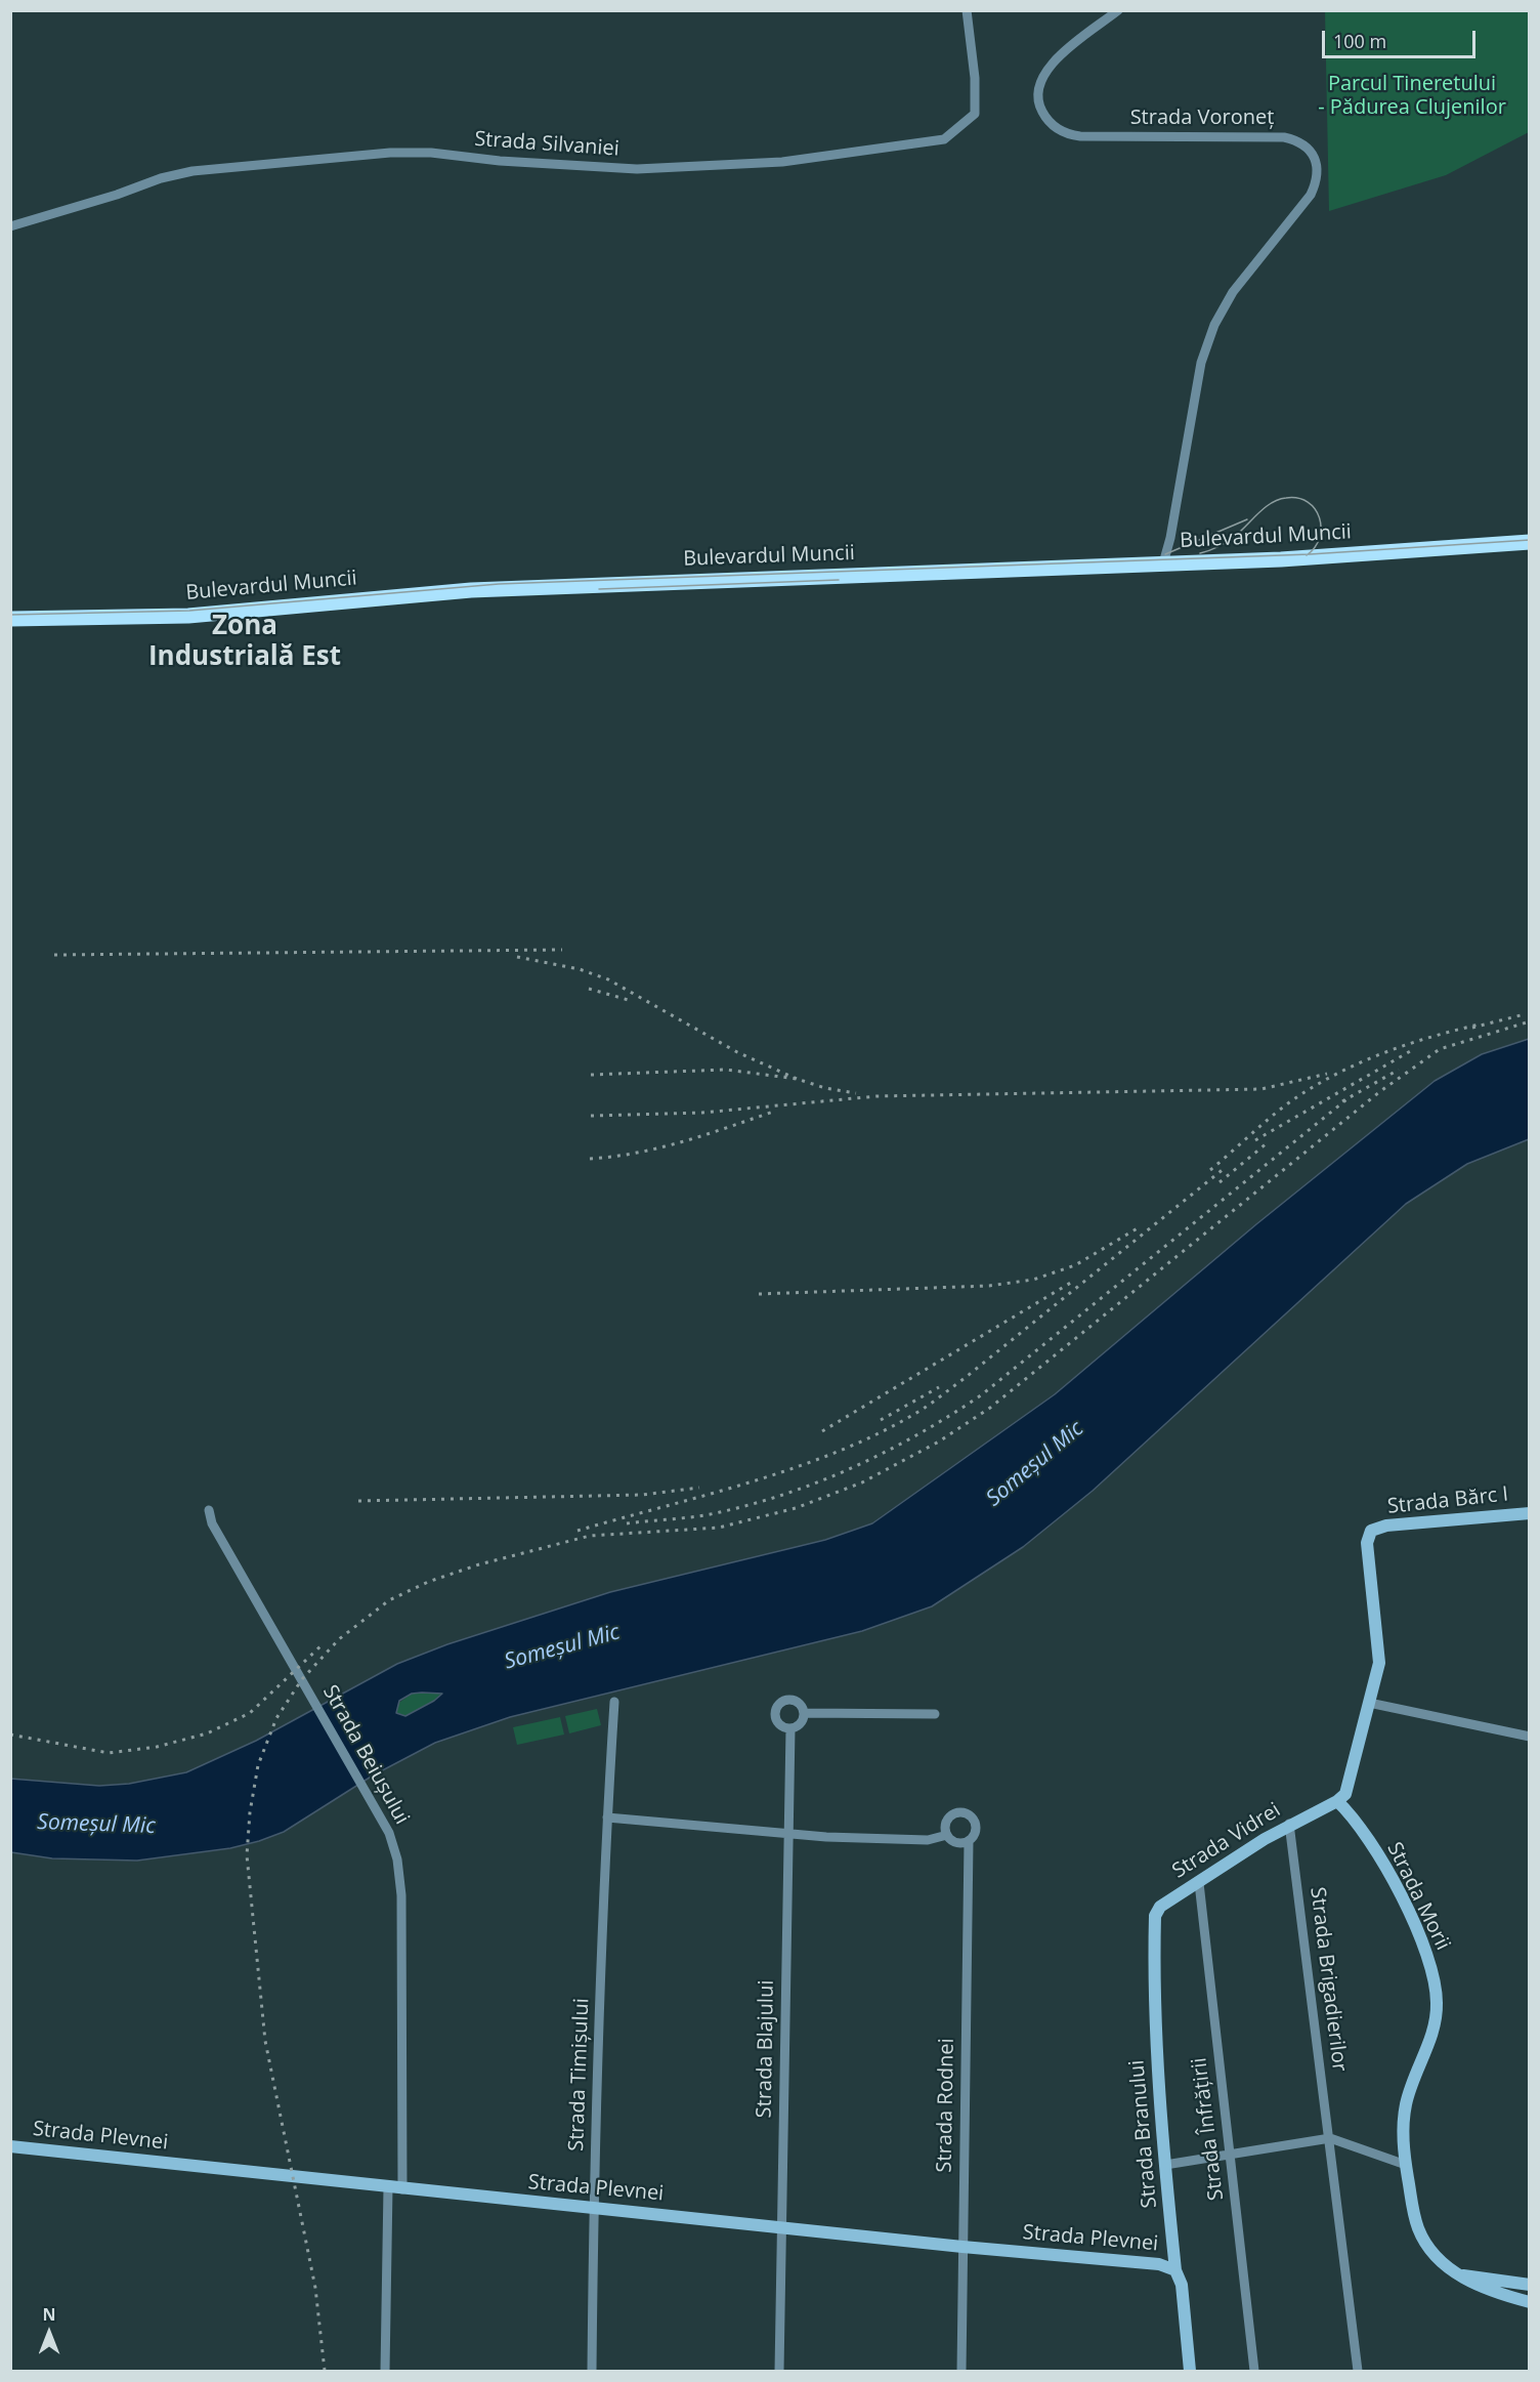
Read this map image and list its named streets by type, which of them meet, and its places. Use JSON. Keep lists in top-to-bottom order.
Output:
{
  "streets": {
    "main road": ["Bulevardul Muncii"],
    "street": [
      "Strada Voroneț",
      "Strada Silvaniei",
      "Strada Bărc I",
      "Strada Beiușului",
      "Strada Vidrei",
      "Strada Morii",
      "Strada Brigadierilor",
      "Strada Blajului",
      "Strada Timișului",
      "Strada Rodnei",
      "Strada Înfrățirii",
      "Strada Branului",
      "Strada Plevnei"
    ]
  },
  "crossings": [
    ["Strada Voroneț", "Bulevardul Muncii"],
    ["Strada Beiușului", "Strada Plevnei"],
    ["Strada Vidrei", "Strada Morii"],
    ["Strada Vidrei", "Strada Brigadierilor"],
    ["Strada Vidrei", "Strada Înfrățirii"],
    ["Strada Vidrei", "Strada Branului"],
    ["Strada Blajului", "Strada Plevnei"],
    ["Strada Timișului", "Strada Plevnei"],
    ["Strada Rodnei", "Strada Plevnei"],
    ["Strada Branului", "Strada Plevnei"]
  ],
  "districts": ["Zona Industrială Est"],
  "water": ["Someșul Mic"],
  "parks": ["Parcul Tineretului - Pădurea Clujenilor"],
  "scale_bar": "100 m",
  "north": "top"
}
